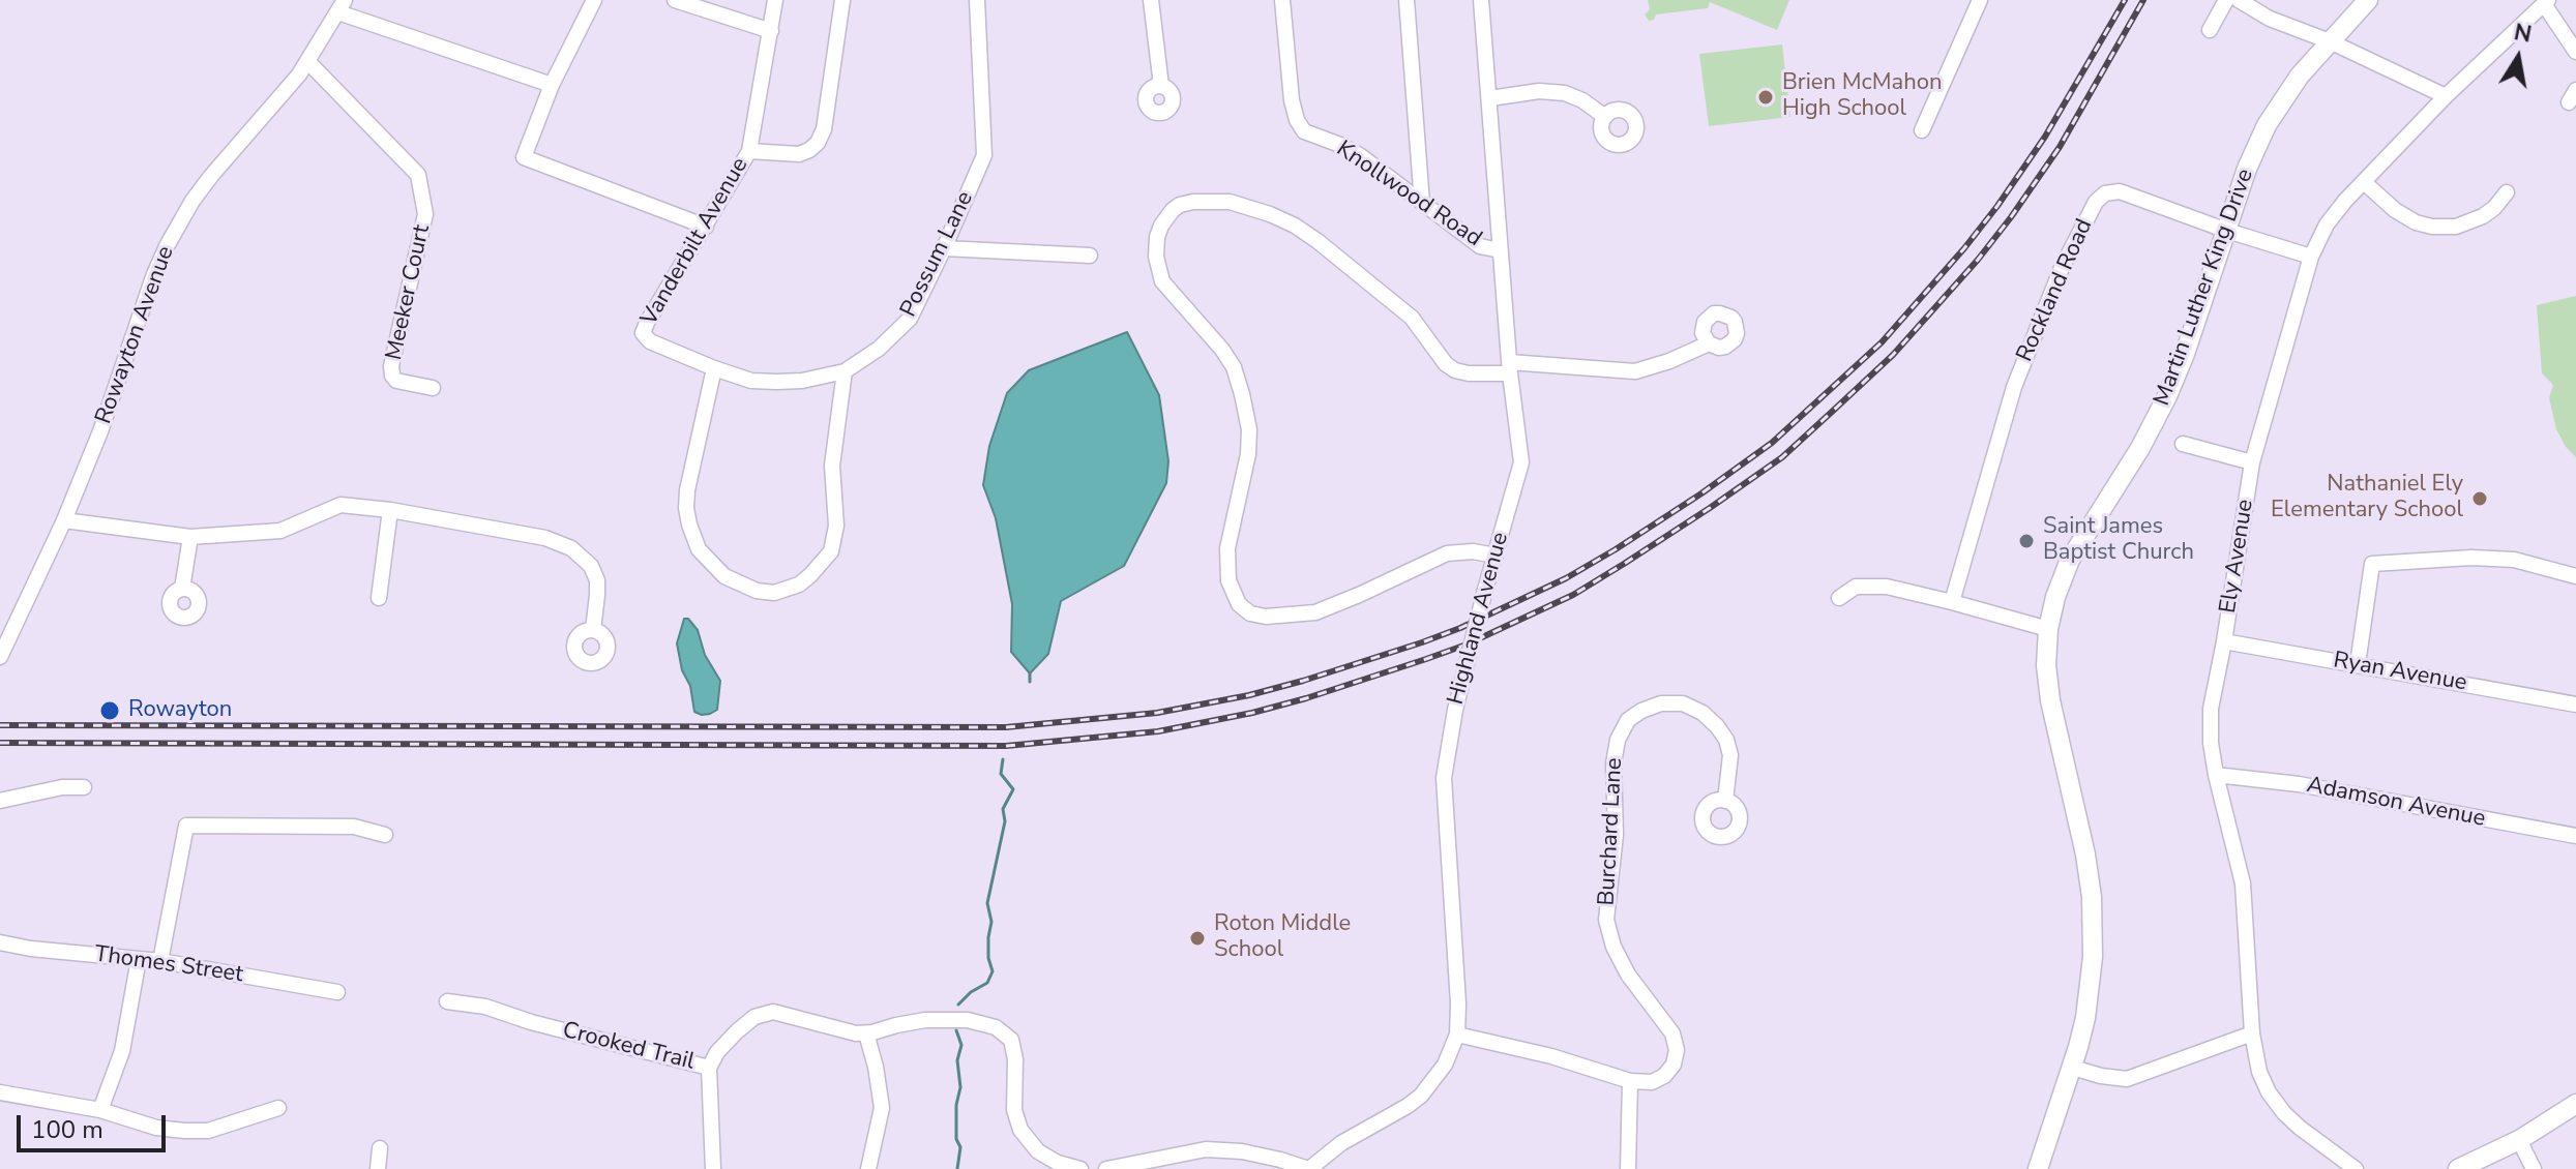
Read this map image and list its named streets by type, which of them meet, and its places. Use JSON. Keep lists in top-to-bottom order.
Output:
{
  "streets": {
    "main road": ["Martin Luther King Drive"],
    "street": [
      "Knollwood Road",
      "Vanderbilt Avenue",
      "Possum Lane",
      "Rockland Road",
      "Meeker Court",
      "Rowayton Avenue",
      "Ely Avenue",
      "Highland Avenue",
      "Ryan Avenue",
      "Adamson Avenue",
      "Burchard Lane",
      "Thomes Street",
      "Crooked Trail"
    ]
  },
  "crossings": [
    ["Knollwood Road", "Highland Avenue"],
    ["Vanderbilt Avenue", "Possum Lane"],
    ["Martin Luther King Drive", "Rockland Road"],
    ["Rockland Road", "Ely Avenue"],
    ["Meeker Court", "Rowayton Avenue"],
    ["Ely Avenue", "Ryan Avenue"],
    ["Ely Avenue", "Adamson Avenue"]
  ],
  "places": [
    "Brien McMahon High School",
    "Nathaniel Ely Elementary School",
    "Saint James Baptist Church",
    "Rowayton",
    "Roton Middle School"
  ],
  "scale_bar": "100 m",
  "north": "top"
}
